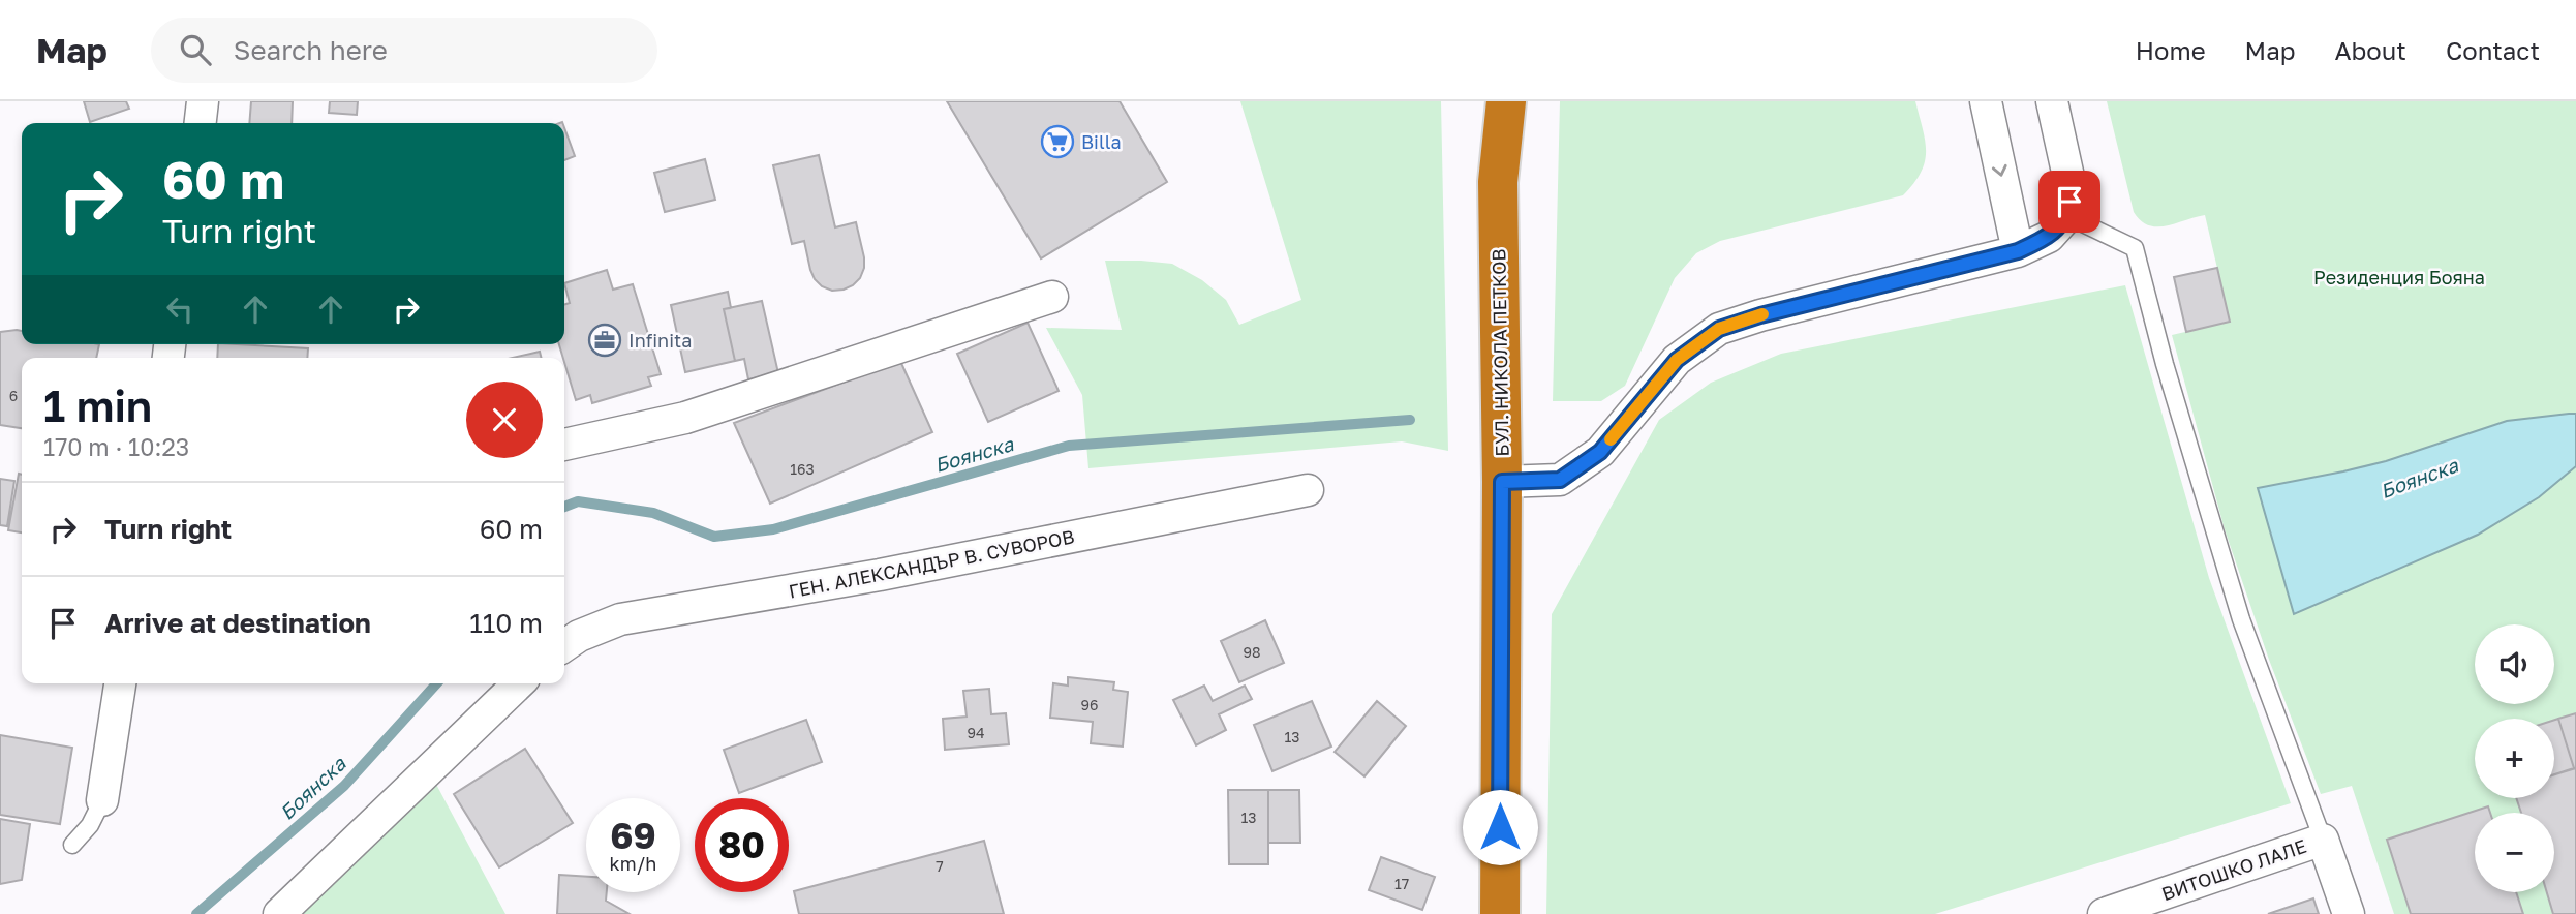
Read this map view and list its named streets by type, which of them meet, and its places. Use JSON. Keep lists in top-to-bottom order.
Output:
{
  "streets": {
    "highway": ["БУЛ. НИКОЛА ПЕТКОВ"],
    "street": ["ГЕН. АЛЕКСАНДЪР В. СУВОРОВ", "ВИТОШКО ЛАЛЕ"]
  },
  "water": ["Боянска"],
  "parks": ["Резиденция Бояна"],
  "places": {
    "supermarket": ["Billa"],
    "office": ["Infinita"]
  },
  "house_numbers": [
    "6",
    "163",
    "98",
    "96",
    "94",
    "13",
    "13",
    "7",
    "17"
  ],
  "page": {
    "header": "Map",
    "search": "Search here",
    "nav": [
      "Home",
      "Map",
      "About",
      "Contact"
    ],
    "turn": ["60 m", "Turn right"],
    "heading": ["1 min", "170 m · 10:23"],
    "list": [
      {
        "name": "Turn right",
        "value": "60 m"
      },
      {
        "name": "Arrive at destination",
        "value": "110 m"
      }
    ],
    "map_buttons": ["+", "−"],
    "speed": "69 km/h",
    "limit": "80"
  }
}
